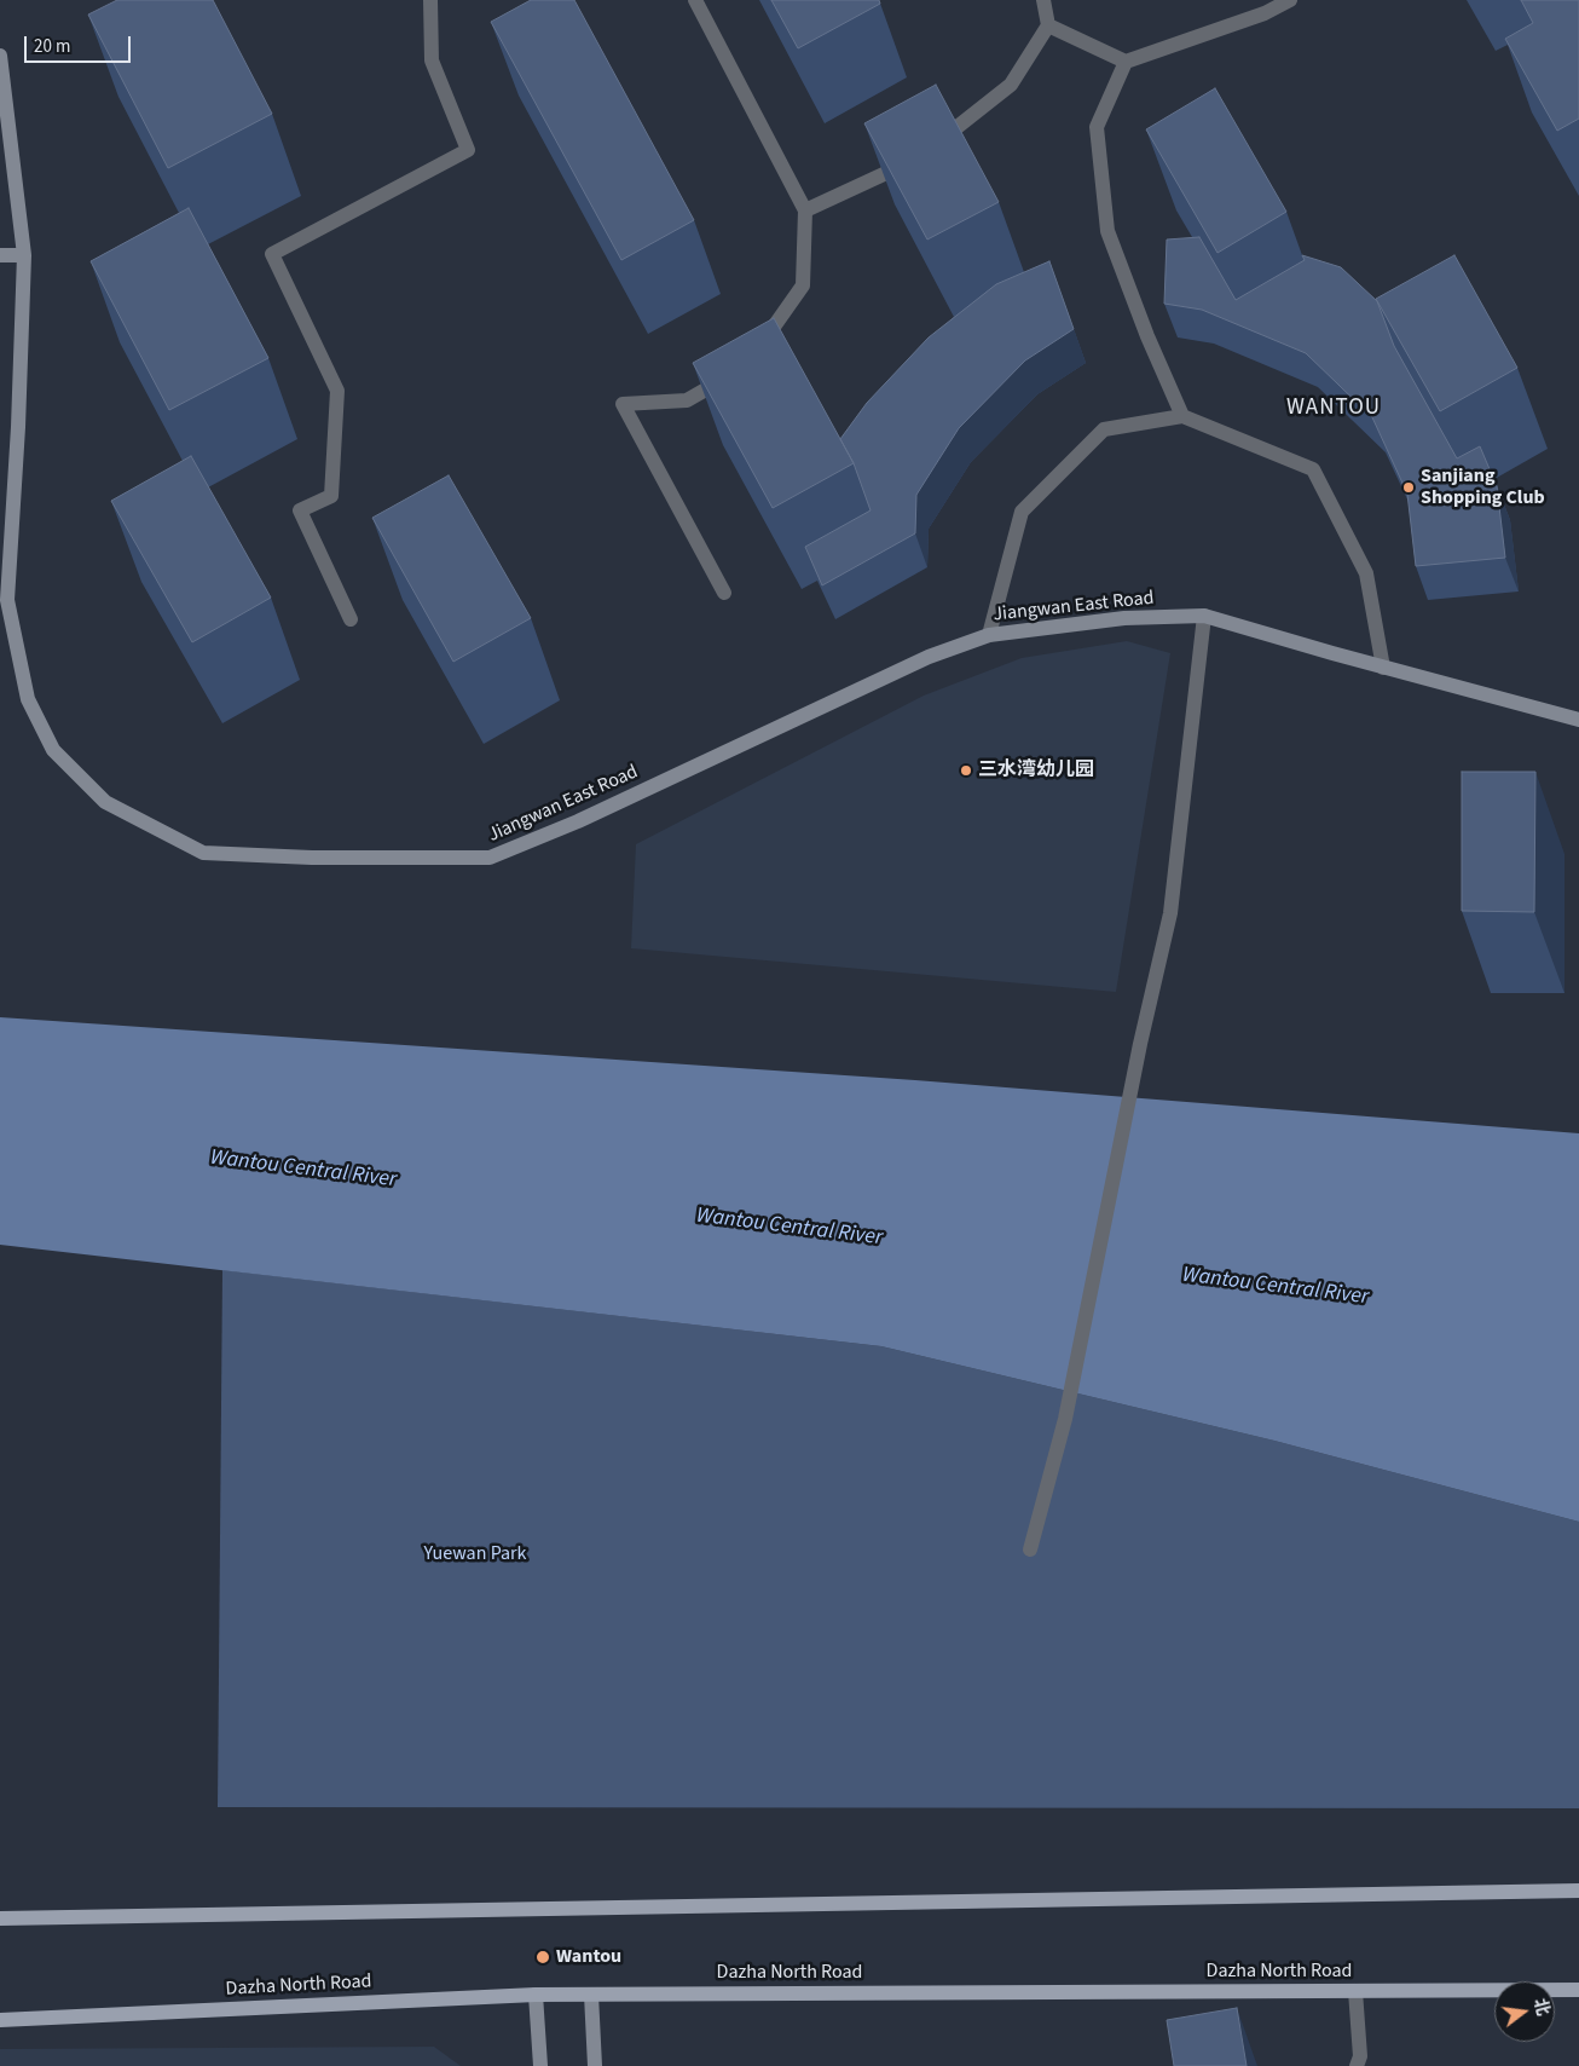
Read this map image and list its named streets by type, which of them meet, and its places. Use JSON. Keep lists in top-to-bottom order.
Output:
{
  "streets": {
    "main road": ["Dazha North Road"],
    "street": ["Jiangwan East Road"]
  },
  "districts": ["WANTOU"],
  "water": ["Wantou Central River"],
  "parks": ["Yuewan Park"],
  "places": ["Sanjiang Shopping Club", "三水湾幼儿园", "Wantou"],
  "scale_bar": "20 m",
  "north": "right"
}
